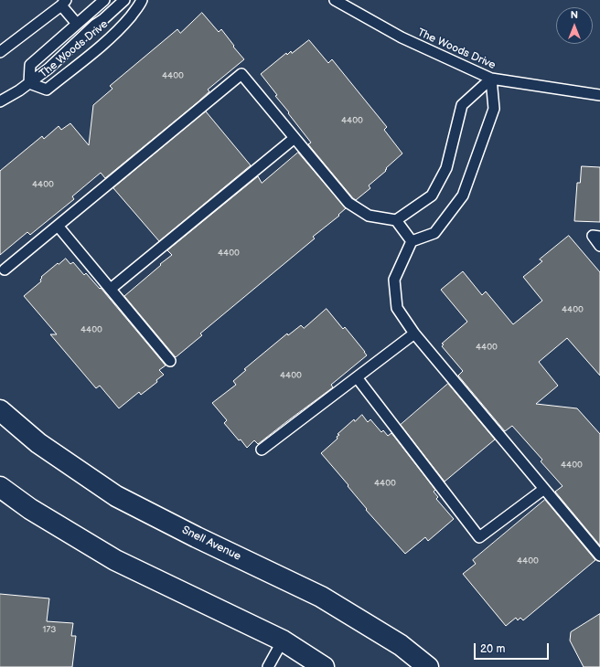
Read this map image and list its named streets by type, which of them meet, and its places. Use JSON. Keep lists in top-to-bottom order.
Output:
{
  "streets": {
    "main road": ["Snell Avenue"],
    "lane": ["The Woods Drive"]
  },
  "house_numbers": [
    "4400",
    "4400",
    "4400",
    "4400",
    "4400",
    "4400",
    "4400",
    "4400",
    "4400",
    "4400",
    "4400",
    "173"
  ],
  "scale_bar": "20 m",
  "north": "top"
}
